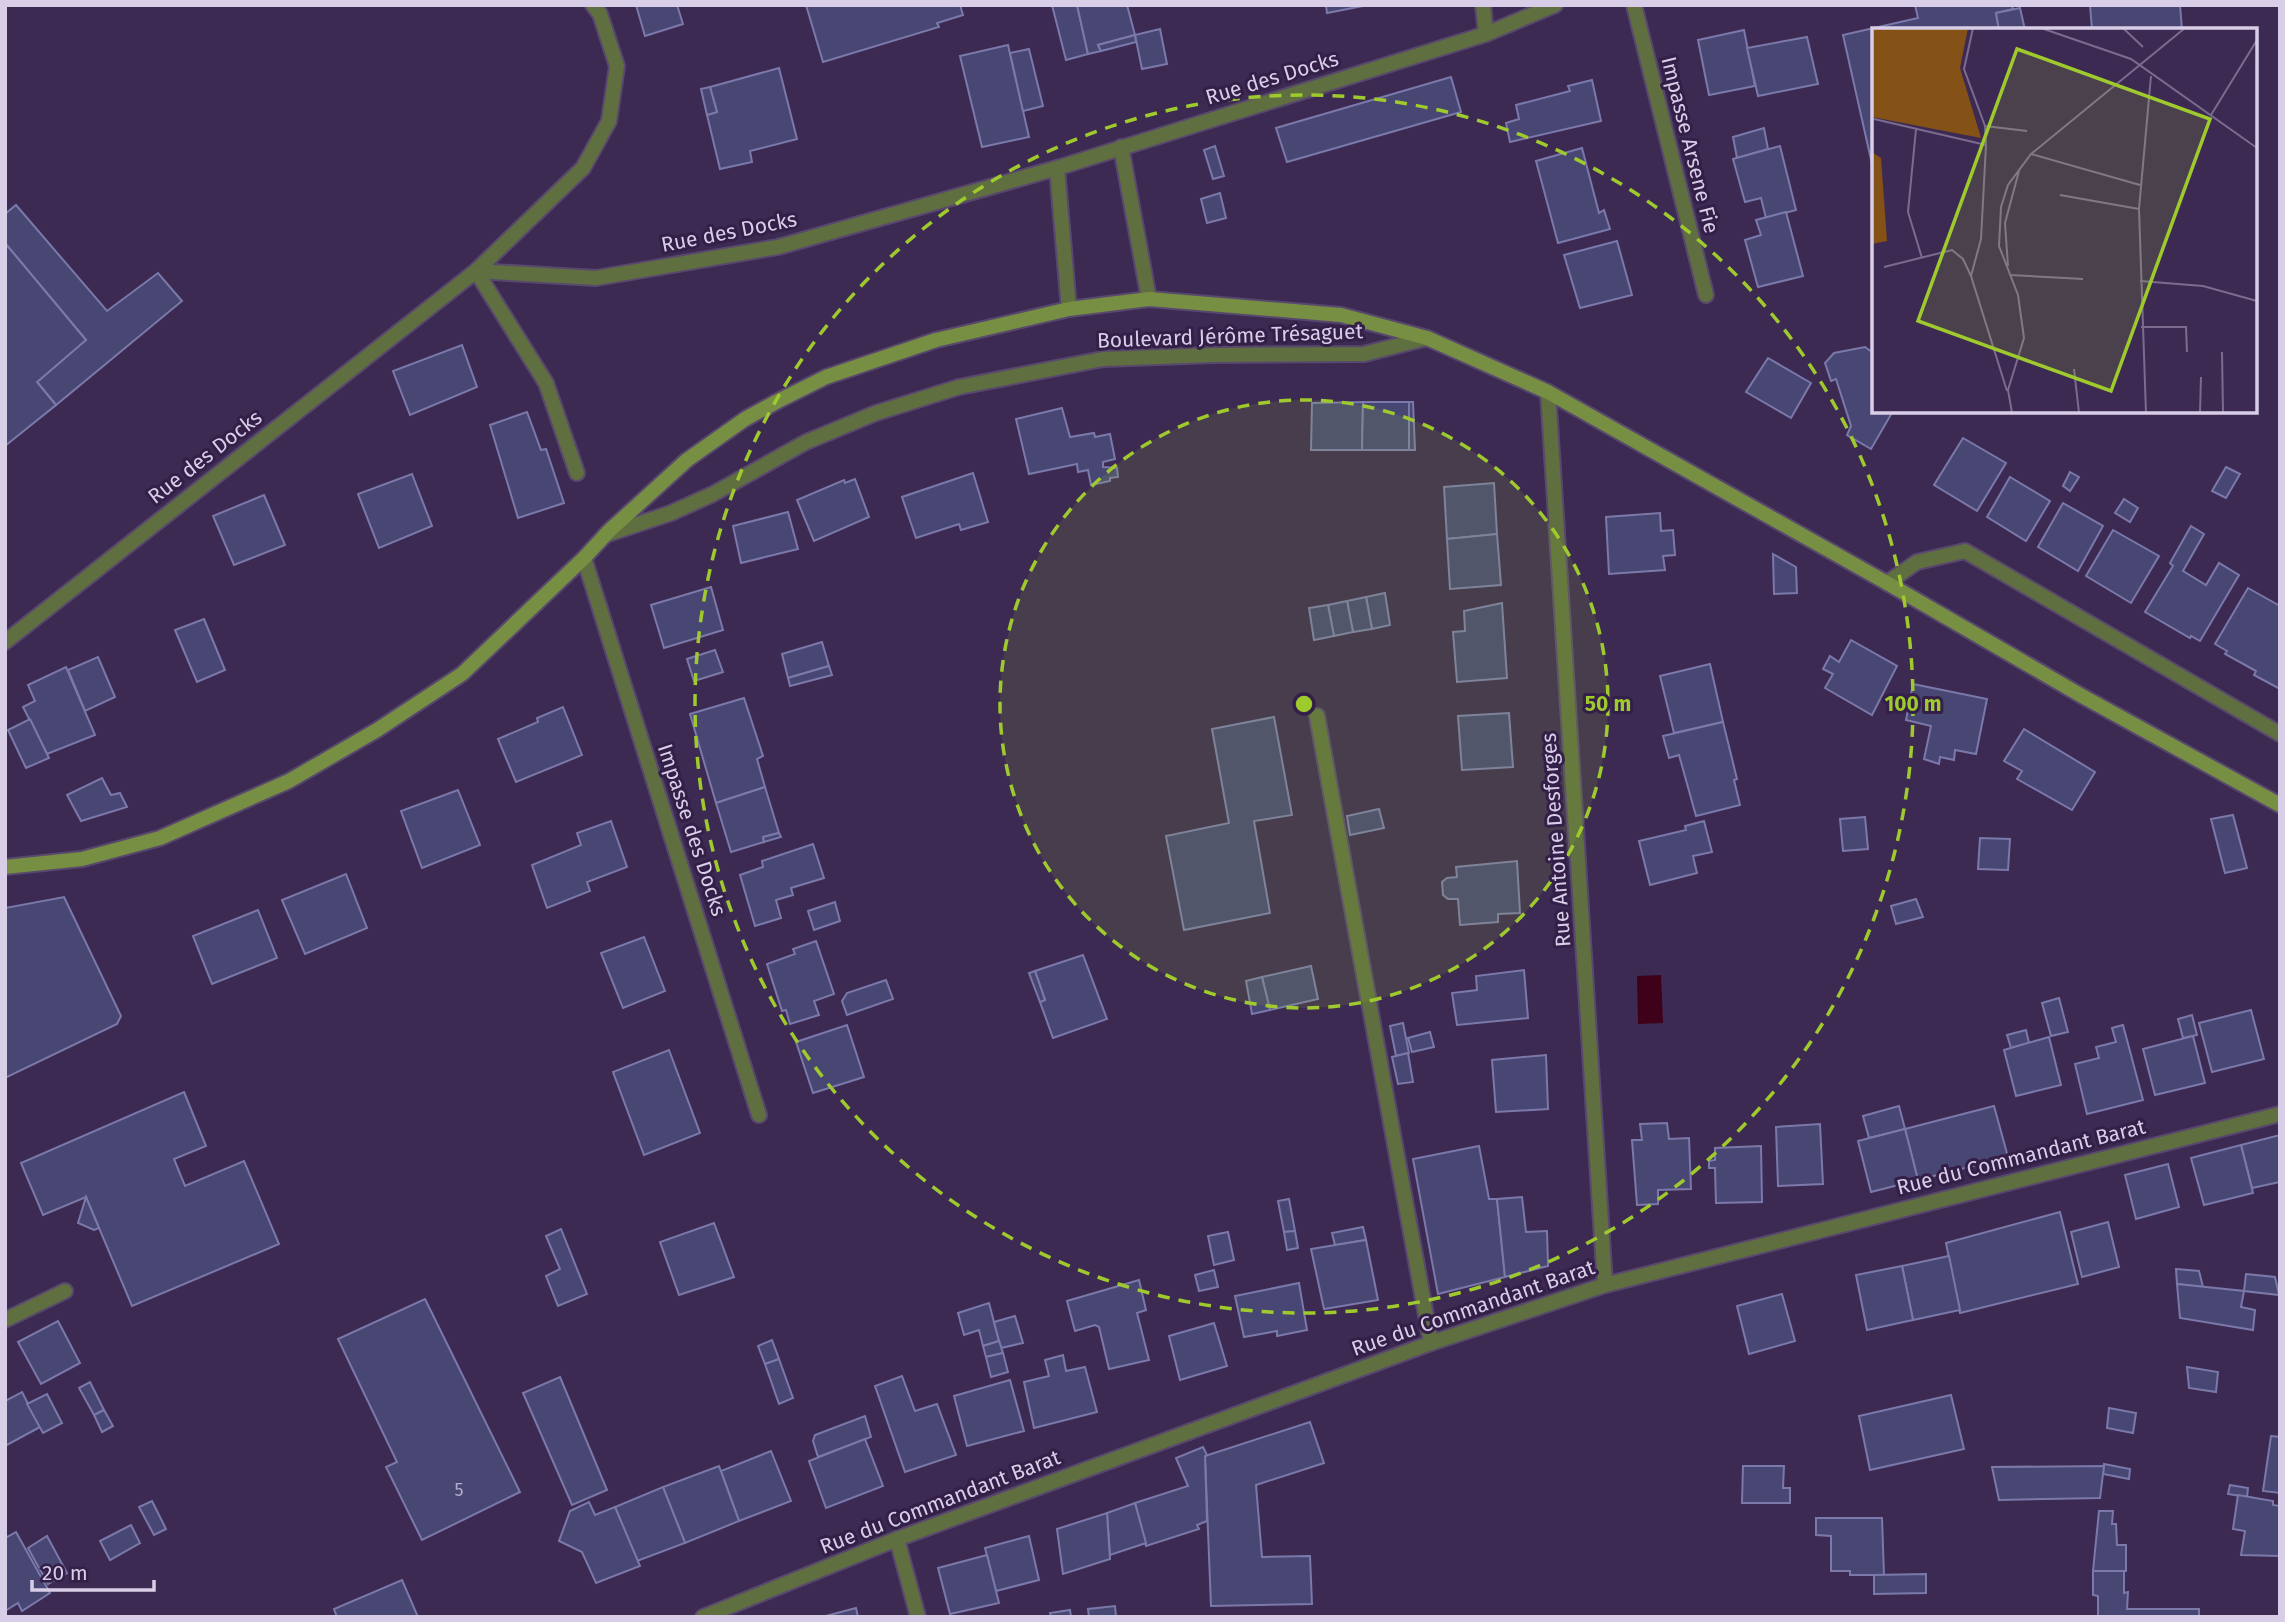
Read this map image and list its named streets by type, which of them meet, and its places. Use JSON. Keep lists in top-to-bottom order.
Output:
{
  "streets": {
    "street": [
      "Rue des Docks",
      "Impasse Arsene Fie",
      "Boulevard Jérôme Trésaguet",
      "Impasse des Docks",
      "Rue Antoine Desforges",
      "Rue du Commandant Barat"
    ]
  },
  "crossings": [
    ["Rue Antoine Desforges", "Rue du Commandant Barat"]
  ],
  "house_numbers": ["5"],
  "scale_bar": "20 m",
  "rings": ["50 m", "100 m"]
}
